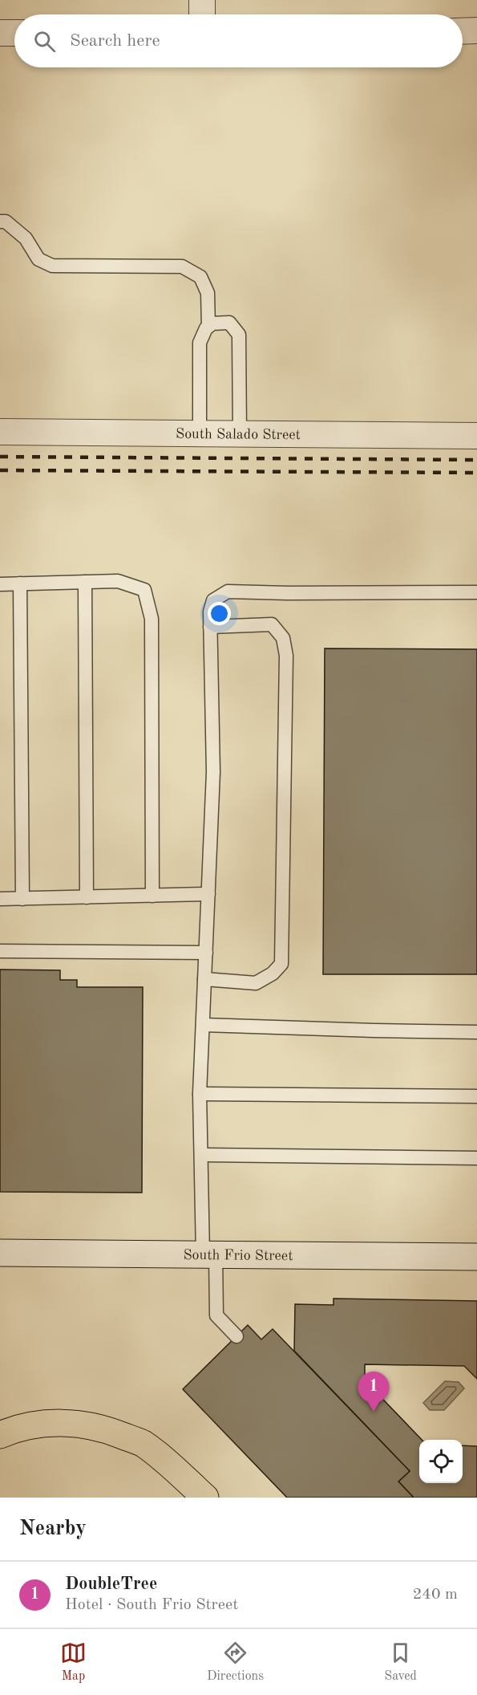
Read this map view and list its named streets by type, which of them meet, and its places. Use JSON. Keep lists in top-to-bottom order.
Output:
{
  "streets": {
    "main road": ["South Frio Street"],
    "street": ["South Salado Street"]
  },
  "page": {
    "search": "Search here",
    "pins": "1",
    "heading": "Nearby",
    "list": [
      {
        "mark": "1",
        "name": "DoubleTree",
        "note": "Hotel · South Frio Street",
        "value": "240 m"
      }
    ],
    "nav": ["Map", "Directions", "Saved"]
  }
}
